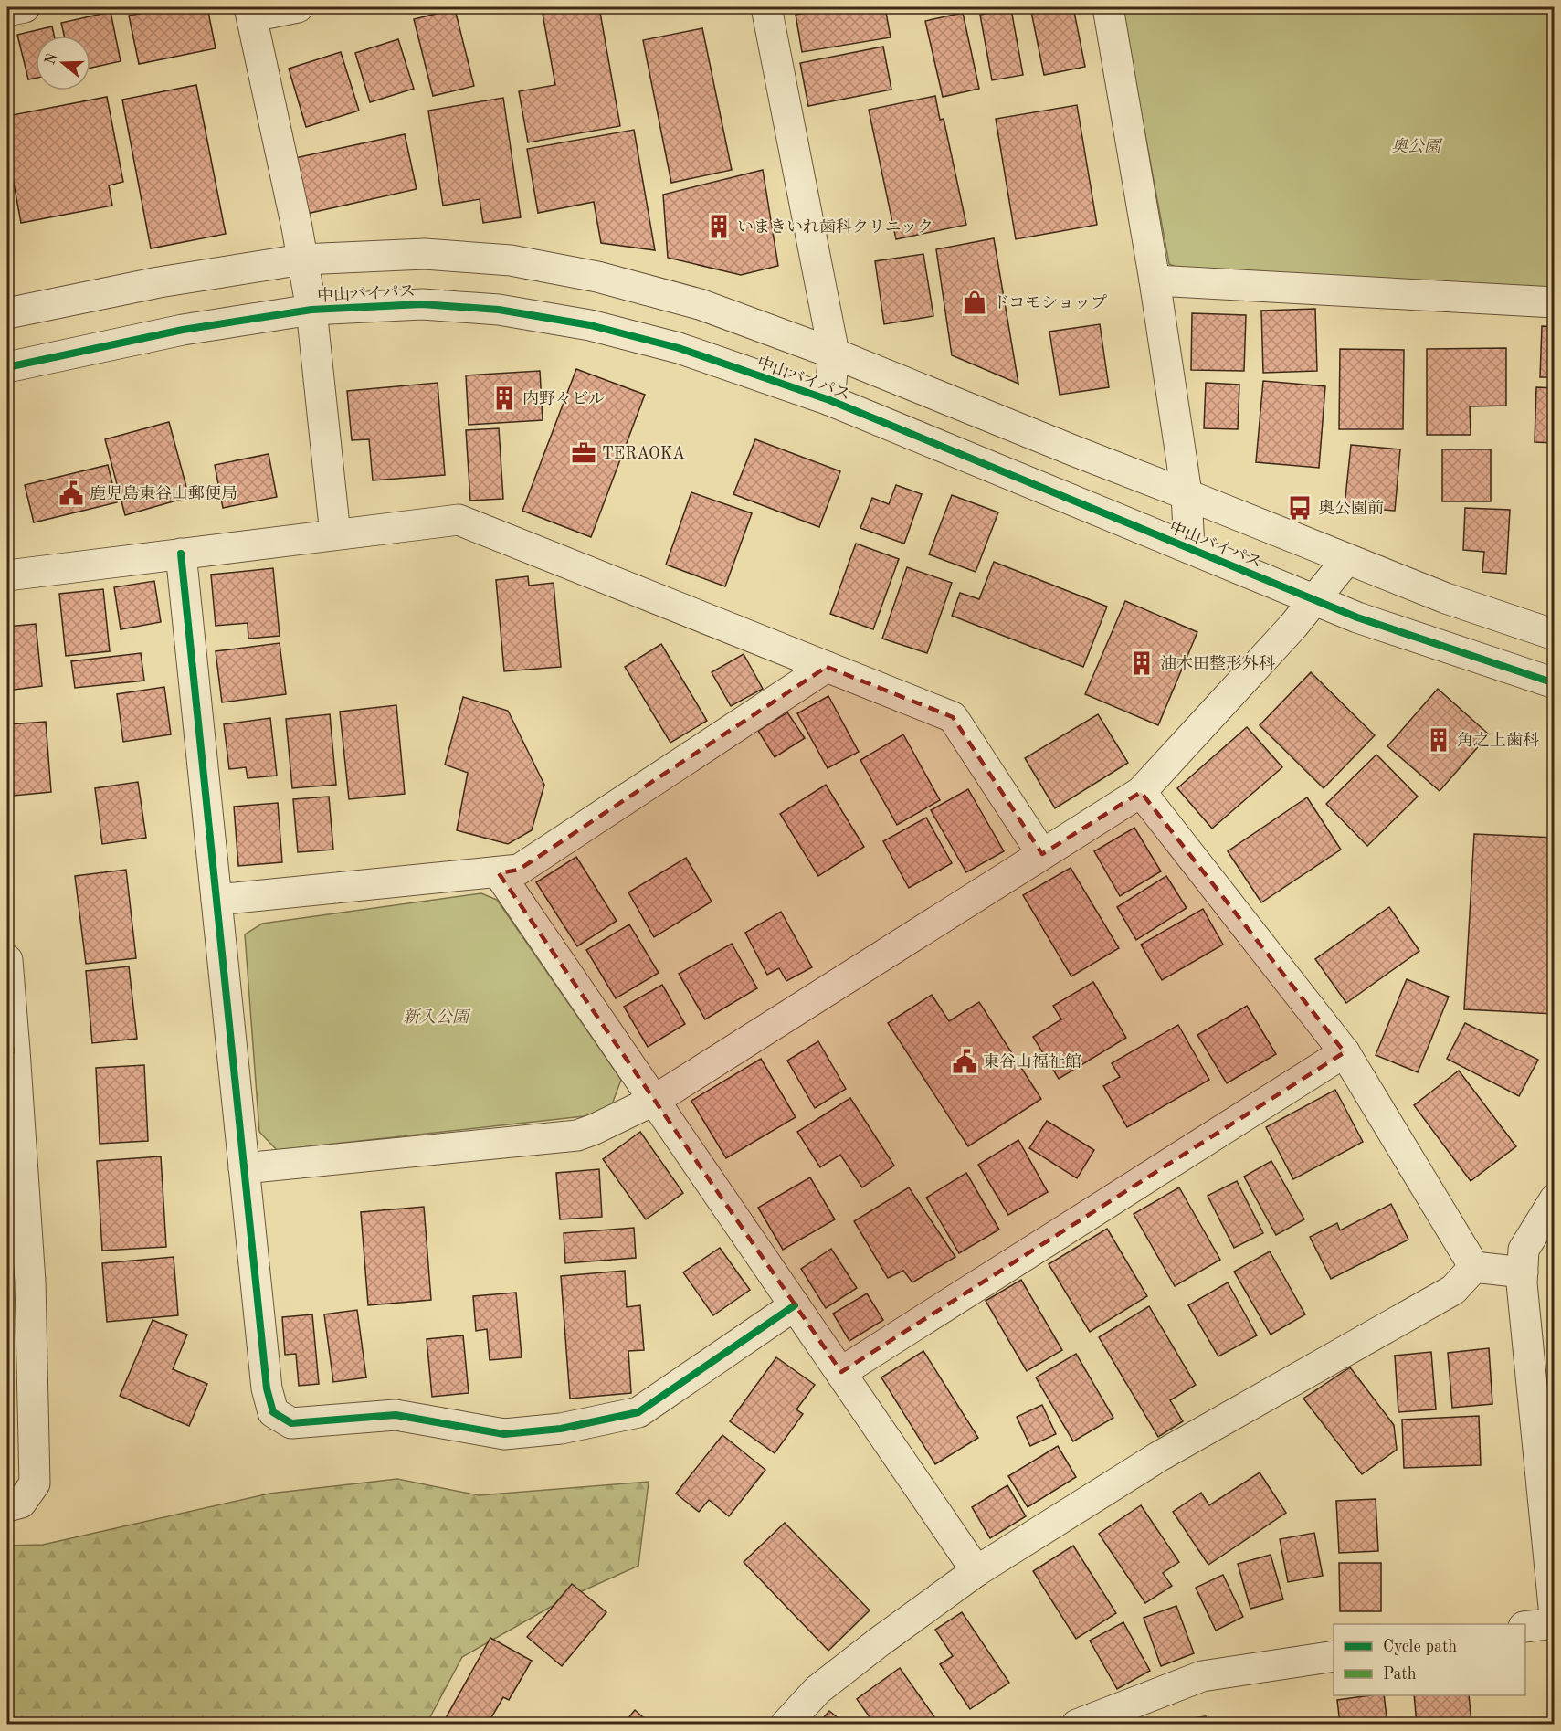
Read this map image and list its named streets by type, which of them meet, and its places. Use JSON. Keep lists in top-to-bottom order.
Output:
{
  "streets": {
    "street": ["中山バイパス"]
  },
  "parks": ["奥公園", "新入公園"],
  "places": {
    "building": [
      "いまきいれ歯科クリニック",
      "内野々ビル",
      "油木田整形外科",
      "角之上歯科"
    ],
    "shop": ["ドコモショップ"],
    "office": ["TERAOKA"],
    "public building": ["鹿児島東谷山郵便局", "東谷山福祉館"],
    "bus stop": ["奥公園前"]
  },
  "legend": ["Cycle path", "Path"],
  "north": "left"
}
